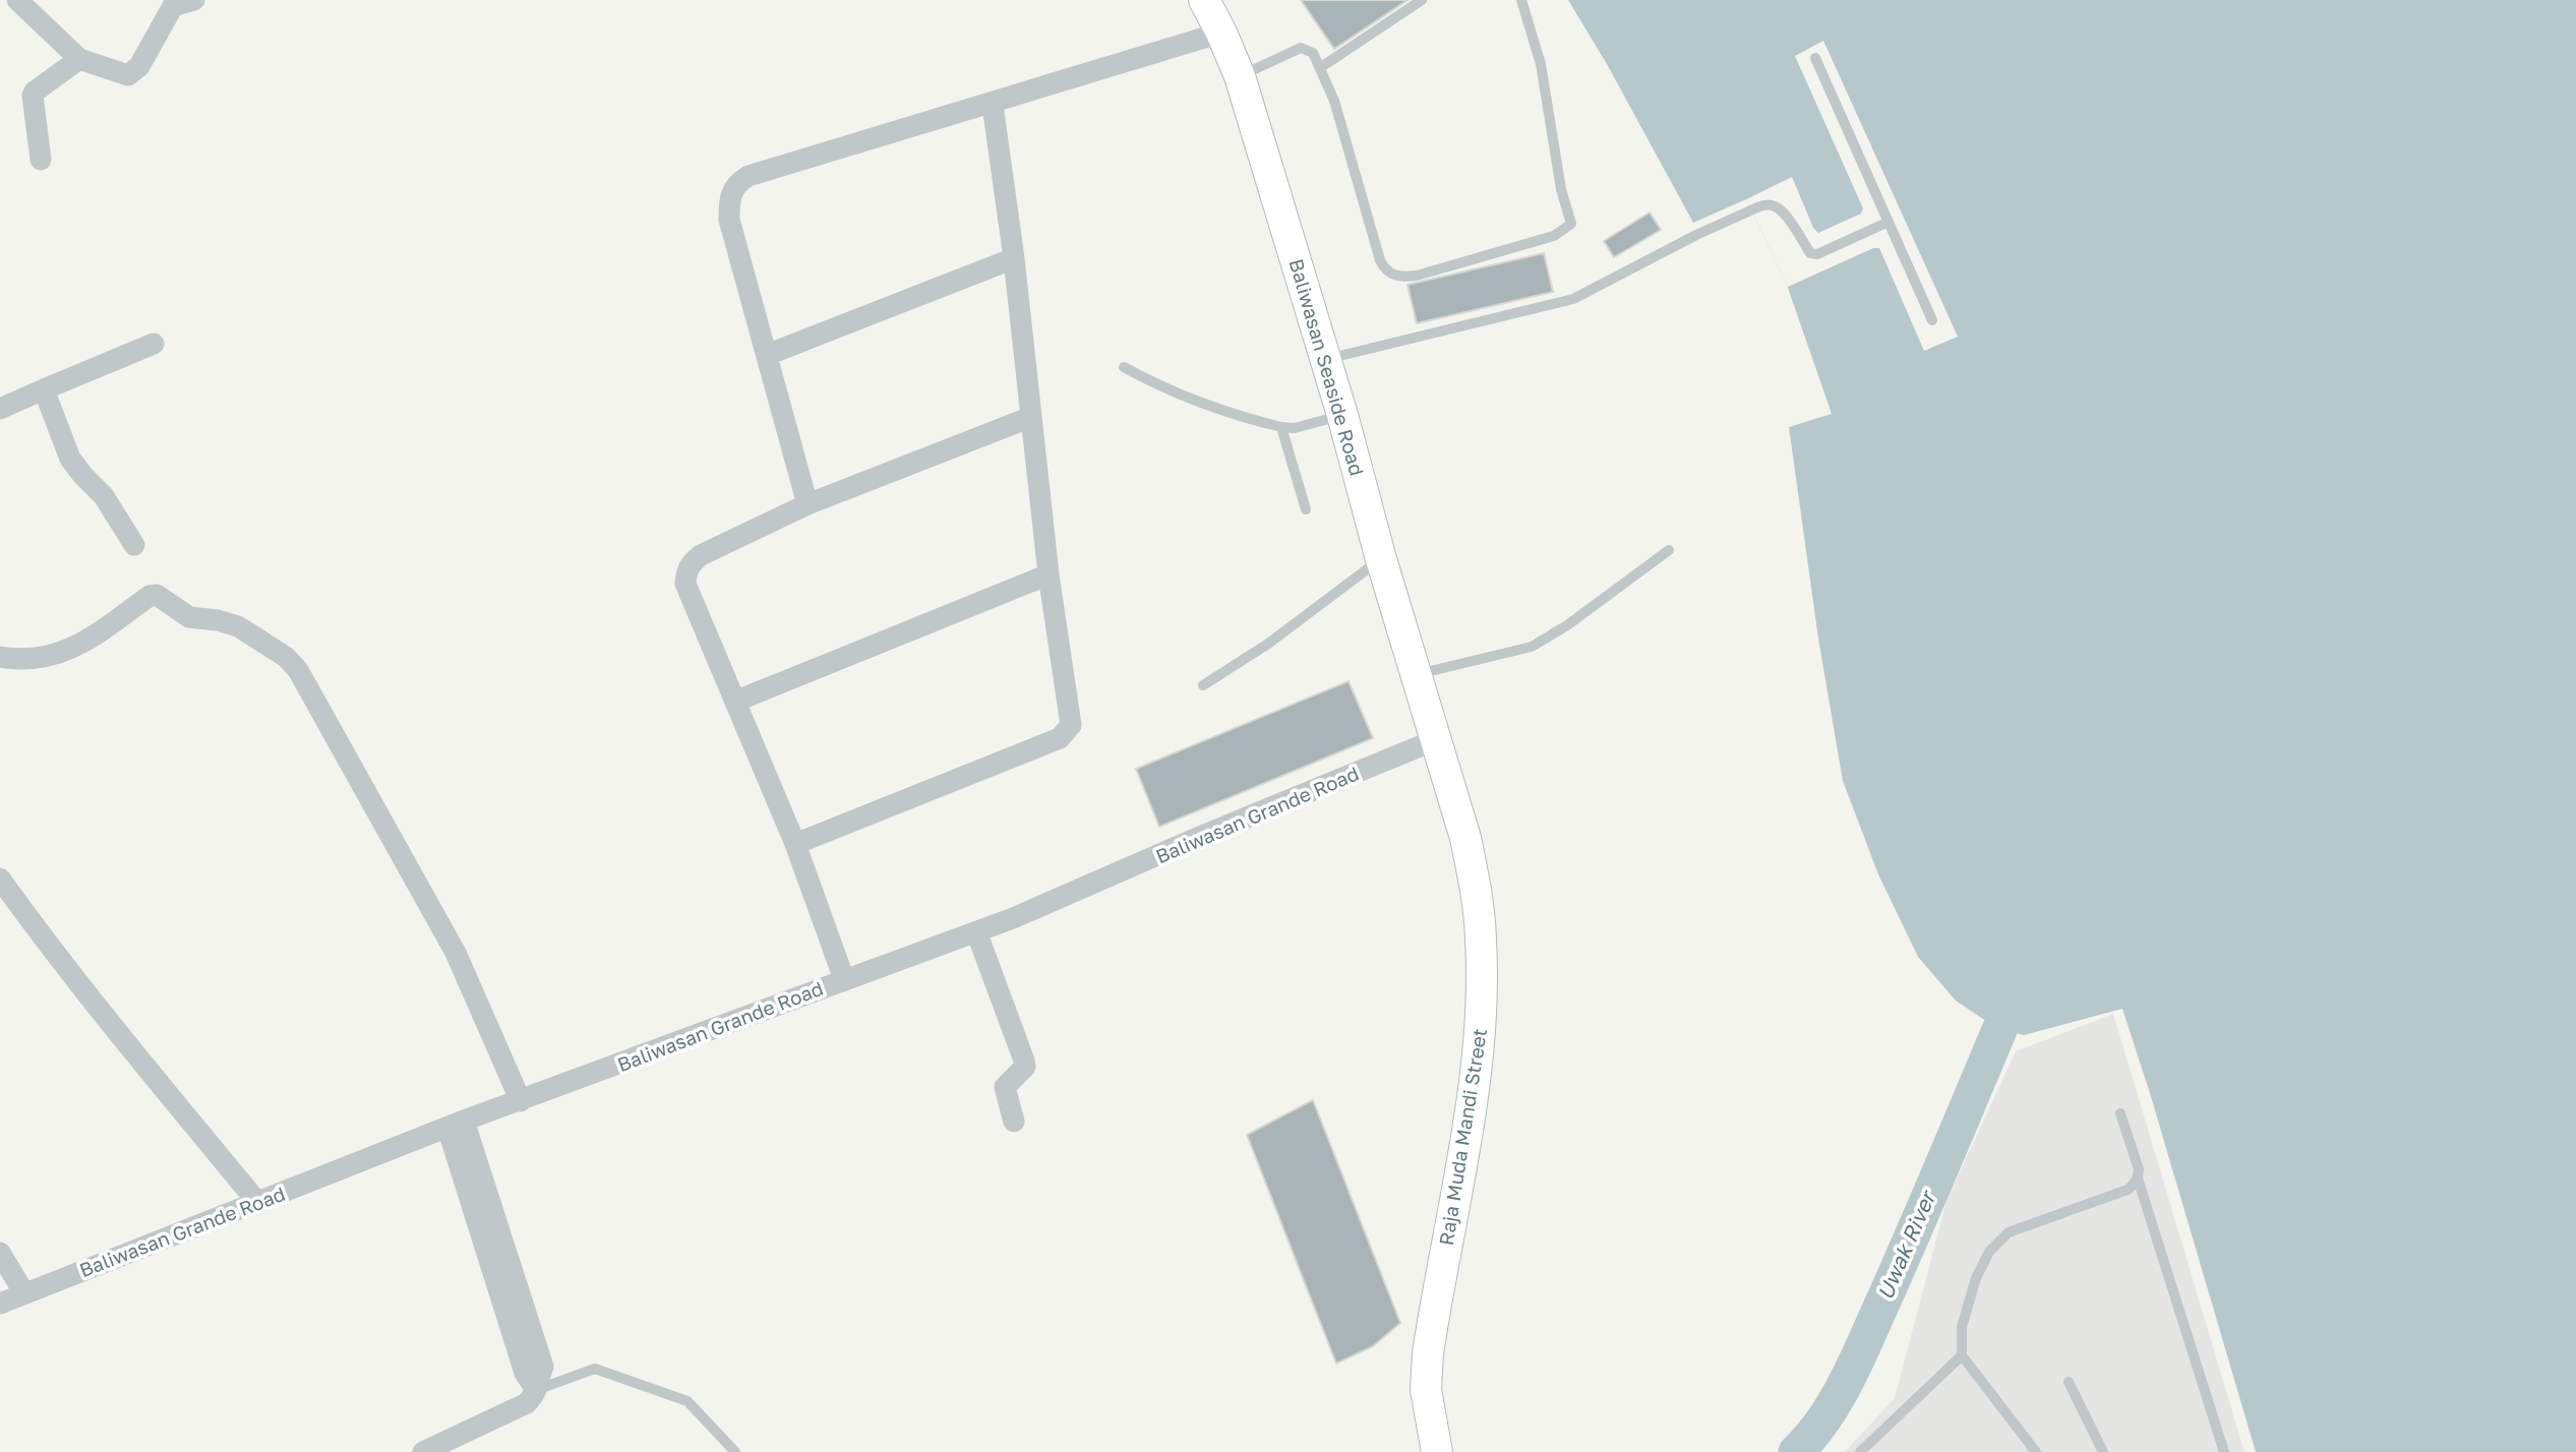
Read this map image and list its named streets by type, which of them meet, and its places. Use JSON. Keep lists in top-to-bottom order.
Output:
{
  "streets": {
    "main road": ["Baliwasan Seaside Road", "Raja Muda Mandi Street"],
    "street": ["Baliwasan Grande Road"]
  },
  "crossings": [
    ["Baliwasan Seaside Road", "Baliwasan Grande Road"],
    ["Baliwasan Seaside Road", "Raja Muda Mandi Street"],
    ["Baliwasan Grande Road", "Raja Muda Mandi Street"]
  ],
  "water": ["Uwak River"]
}
